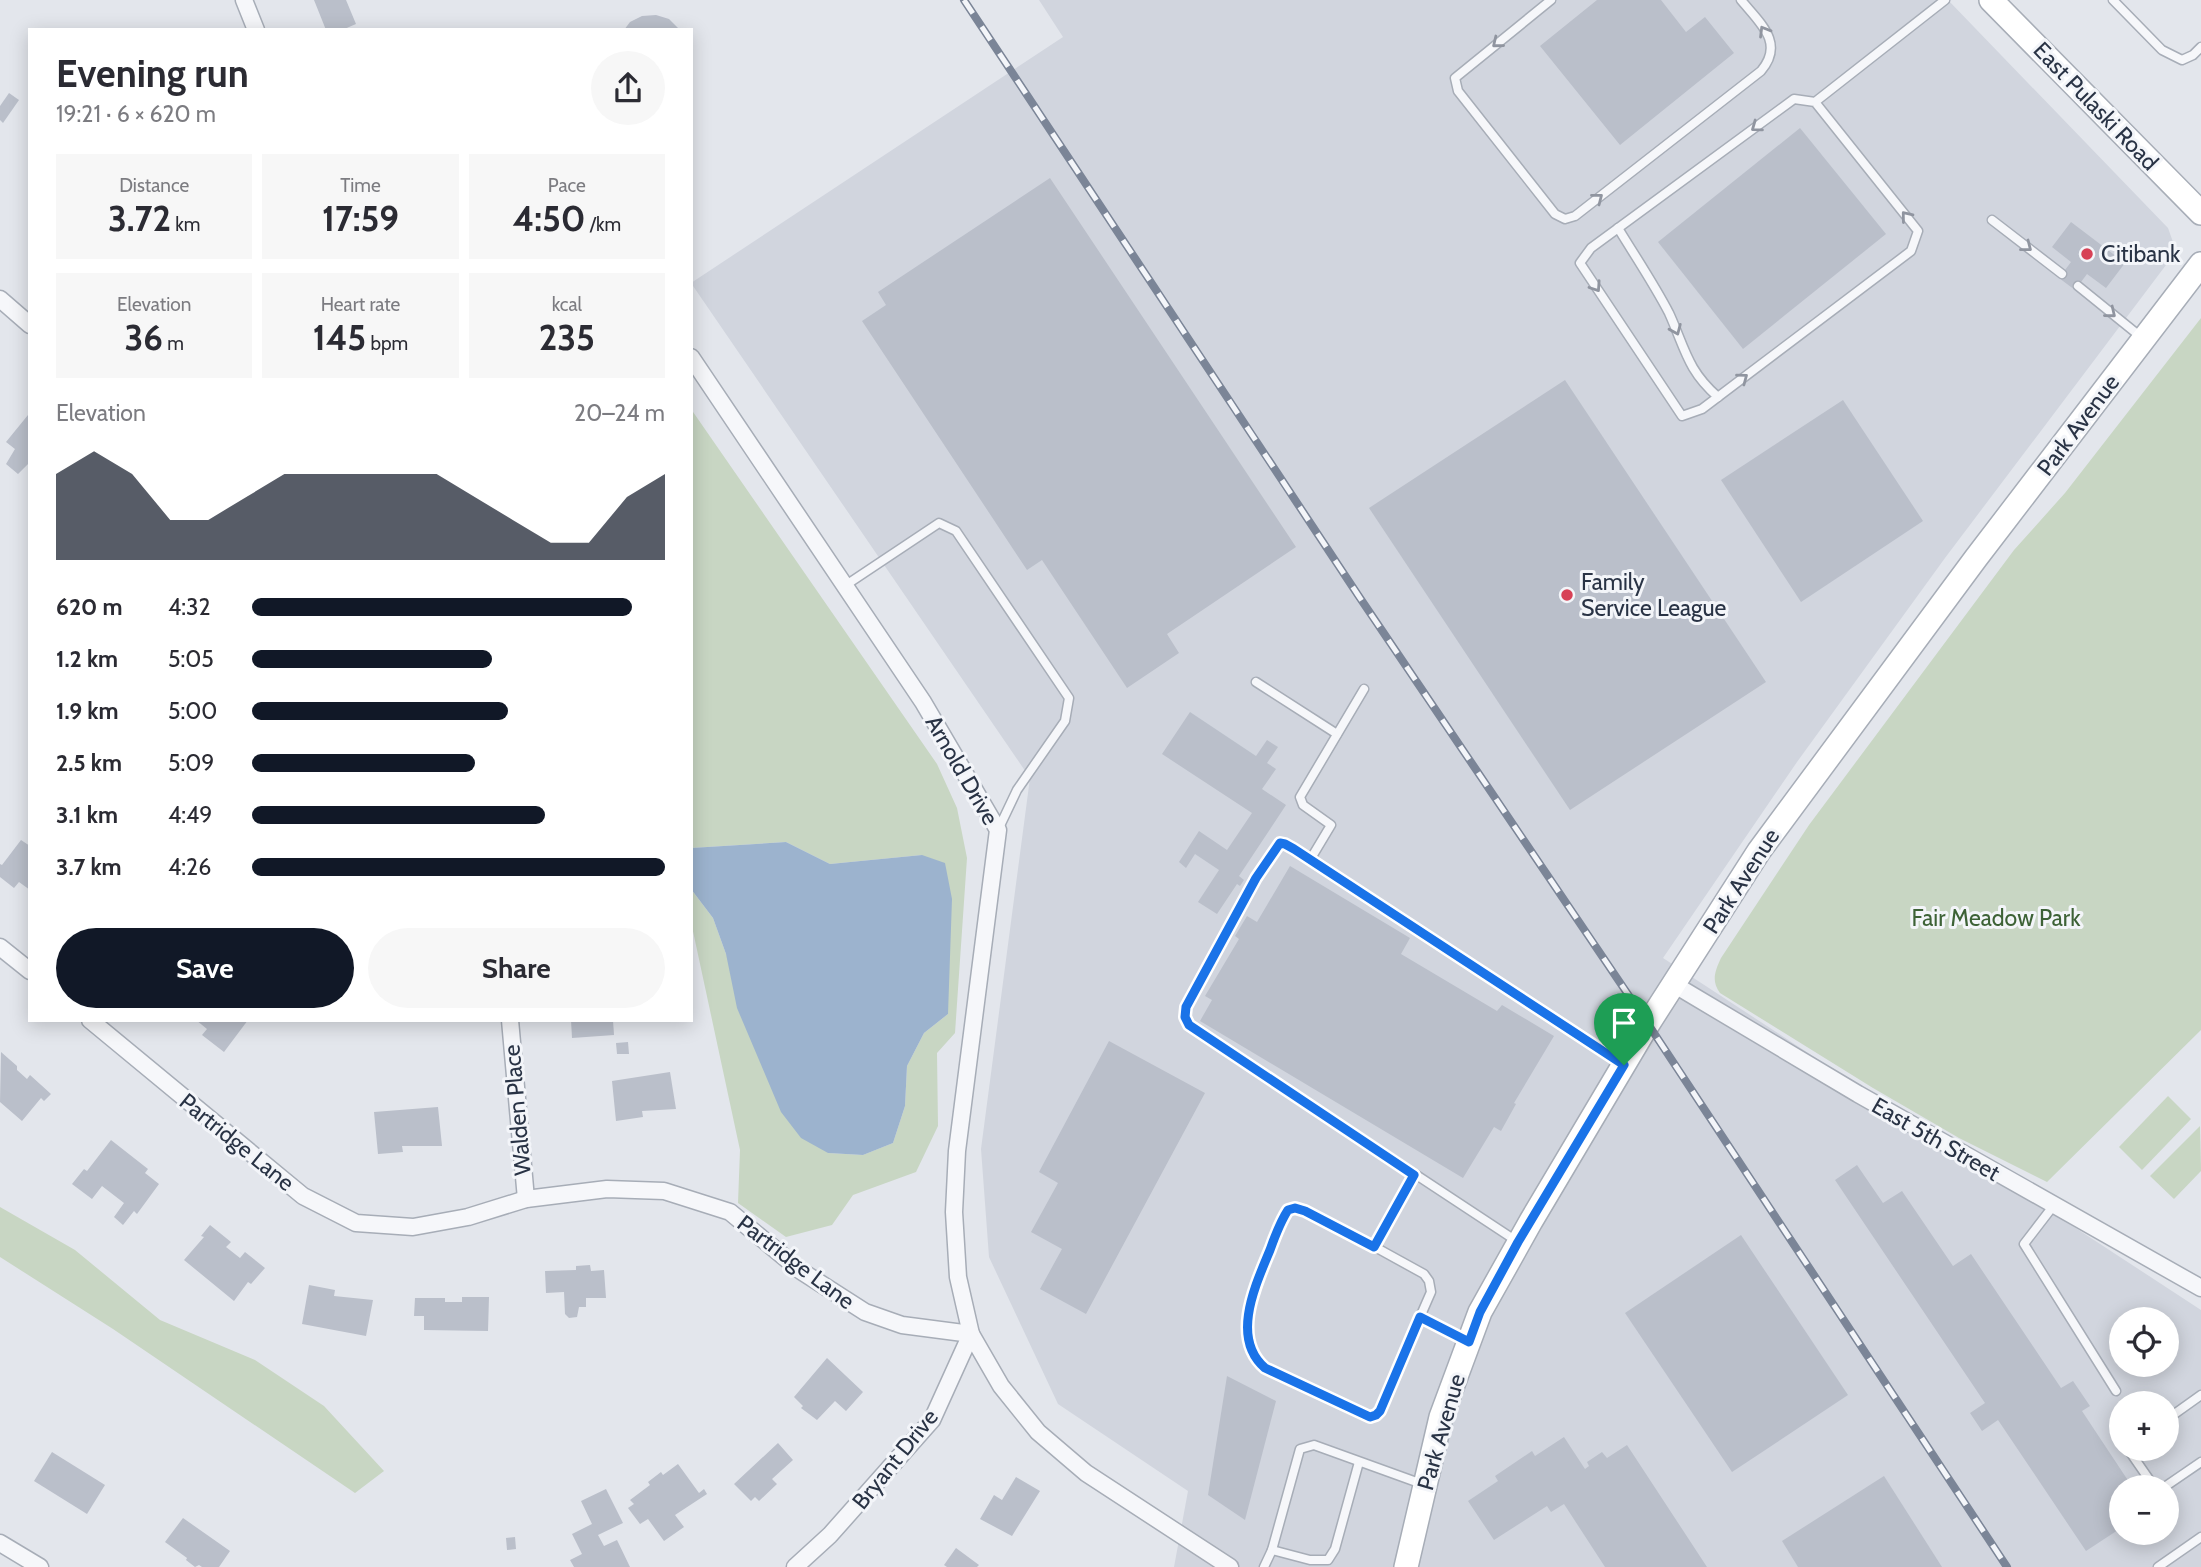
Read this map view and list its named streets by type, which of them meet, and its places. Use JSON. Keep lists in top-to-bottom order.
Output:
{
  "streets": {
    "main road": ["East Pulaski Road", "Park Avenue"],
    "street": [
      "Arnold Drive",
      "Walden Place",
      "East 5th Street",
      "Partridge Lane",
      "Bryant Drive"
    ]
  },
  "crossings": [
    ["Park Avenue", "East 5th Street"],
    ["Arnold Drive", "Partridge Lane"],
    ["Arnold Drive", "Bryant Drive"],
    ["Walden Place", "Partridge Lane"],
    ["Partridge Lane", "Bryant Drive"]
  ],
  "parks": ["Fair Meadow Park"],
  "places": ["Citibank", "Family Service League"],
  "page": {
    "heading": ["Evening run", "19:21 · 6 × 620 m"],
    "stats": [
      ["Distance", "3.72 km"],
      ["Time", "17:59"],
      ["Pace", "4:50 /km"],
      ["Elevation", "36 m"],
      ["Heart rate", "145 bpm"],
      ["kcal", "235"]
    ],
    "chart": ["Elevation", "20–24 m"],
    "list": [
      {
        "name": "620 m",
        "note": "4:32"
      },
      {
        "name": "1.2 km",
        "note": "5:05"
      },
      {
        "name": "1.9 km",
        "note": "5:00"
      },
      {
        "name": "2.5 km",
        "note": "5:09"
      },
      {
        "name": "3.1 km",
        "note": "4:49"
      },
      {
        "name": "3.7 km",
        "note": "4:26"
      }
    ],
    "buttons": ["Save", "Share"],
    "map_buttons": ["+", "−"]
  }
}
